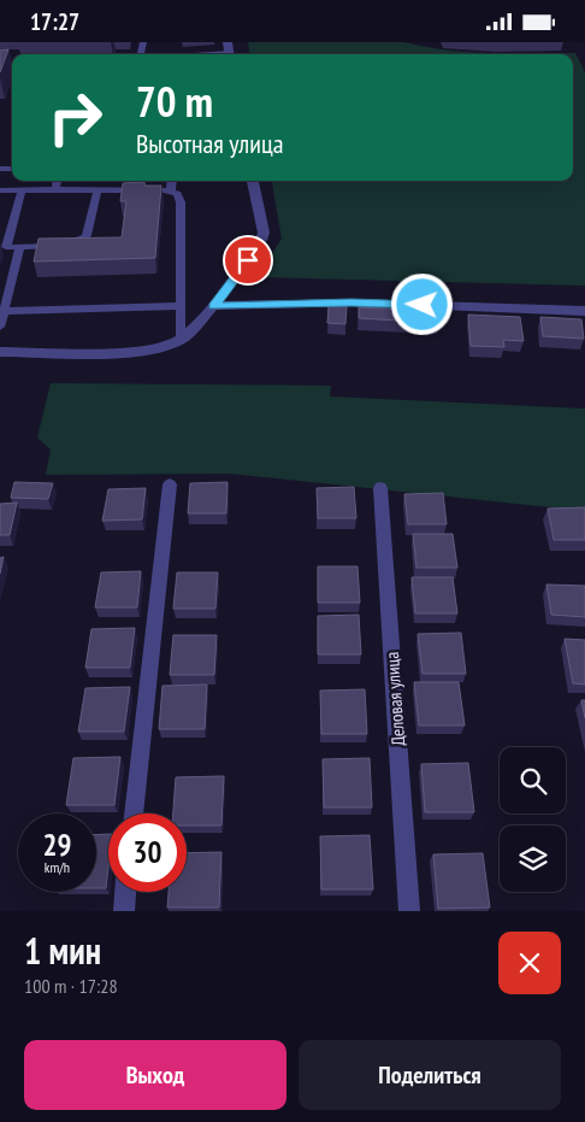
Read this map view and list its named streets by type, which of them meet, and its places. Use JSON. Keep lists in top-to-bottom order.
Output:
{
  "streets": {
    "street": ["Деловая улица"]
  },
  "page": {
    "status": "17:27",
    "turn": ["70 m", "Высотная улица"],
    "speed": "29 km/h",
    "limit": "30",
    "heading": ["1 мин", "100 m · 17:28"],
    "buttons": ["Выход", "Поделиться"]
  }
}
